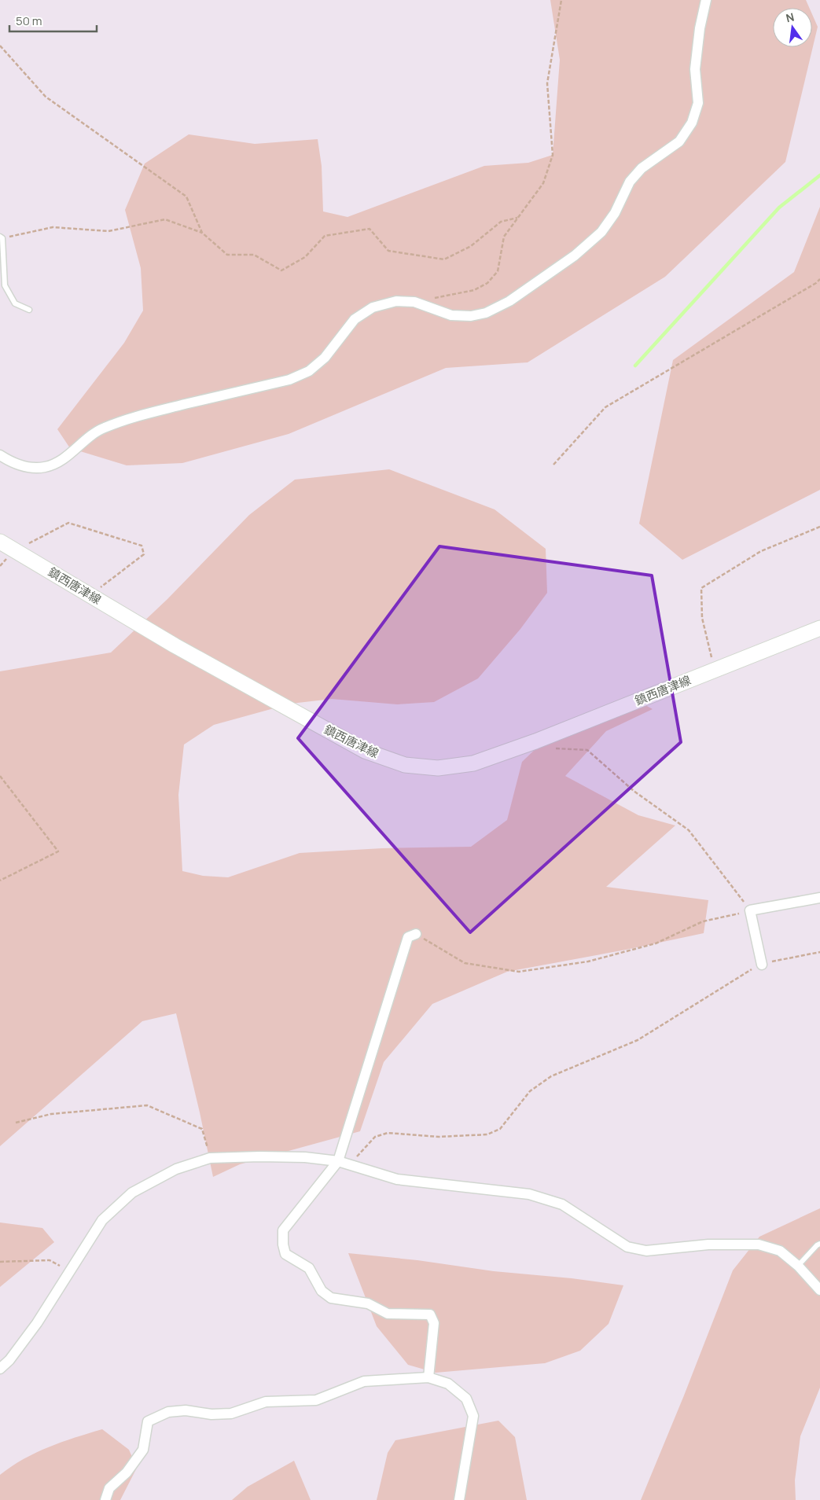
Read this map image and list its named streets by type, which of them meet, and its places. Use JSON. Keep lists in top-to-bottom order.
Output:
{
  "streets": {
    "main road": ["鎮西唐津線"]
  },
  "scale_bar": "50 m",
  "north": "top"
}
